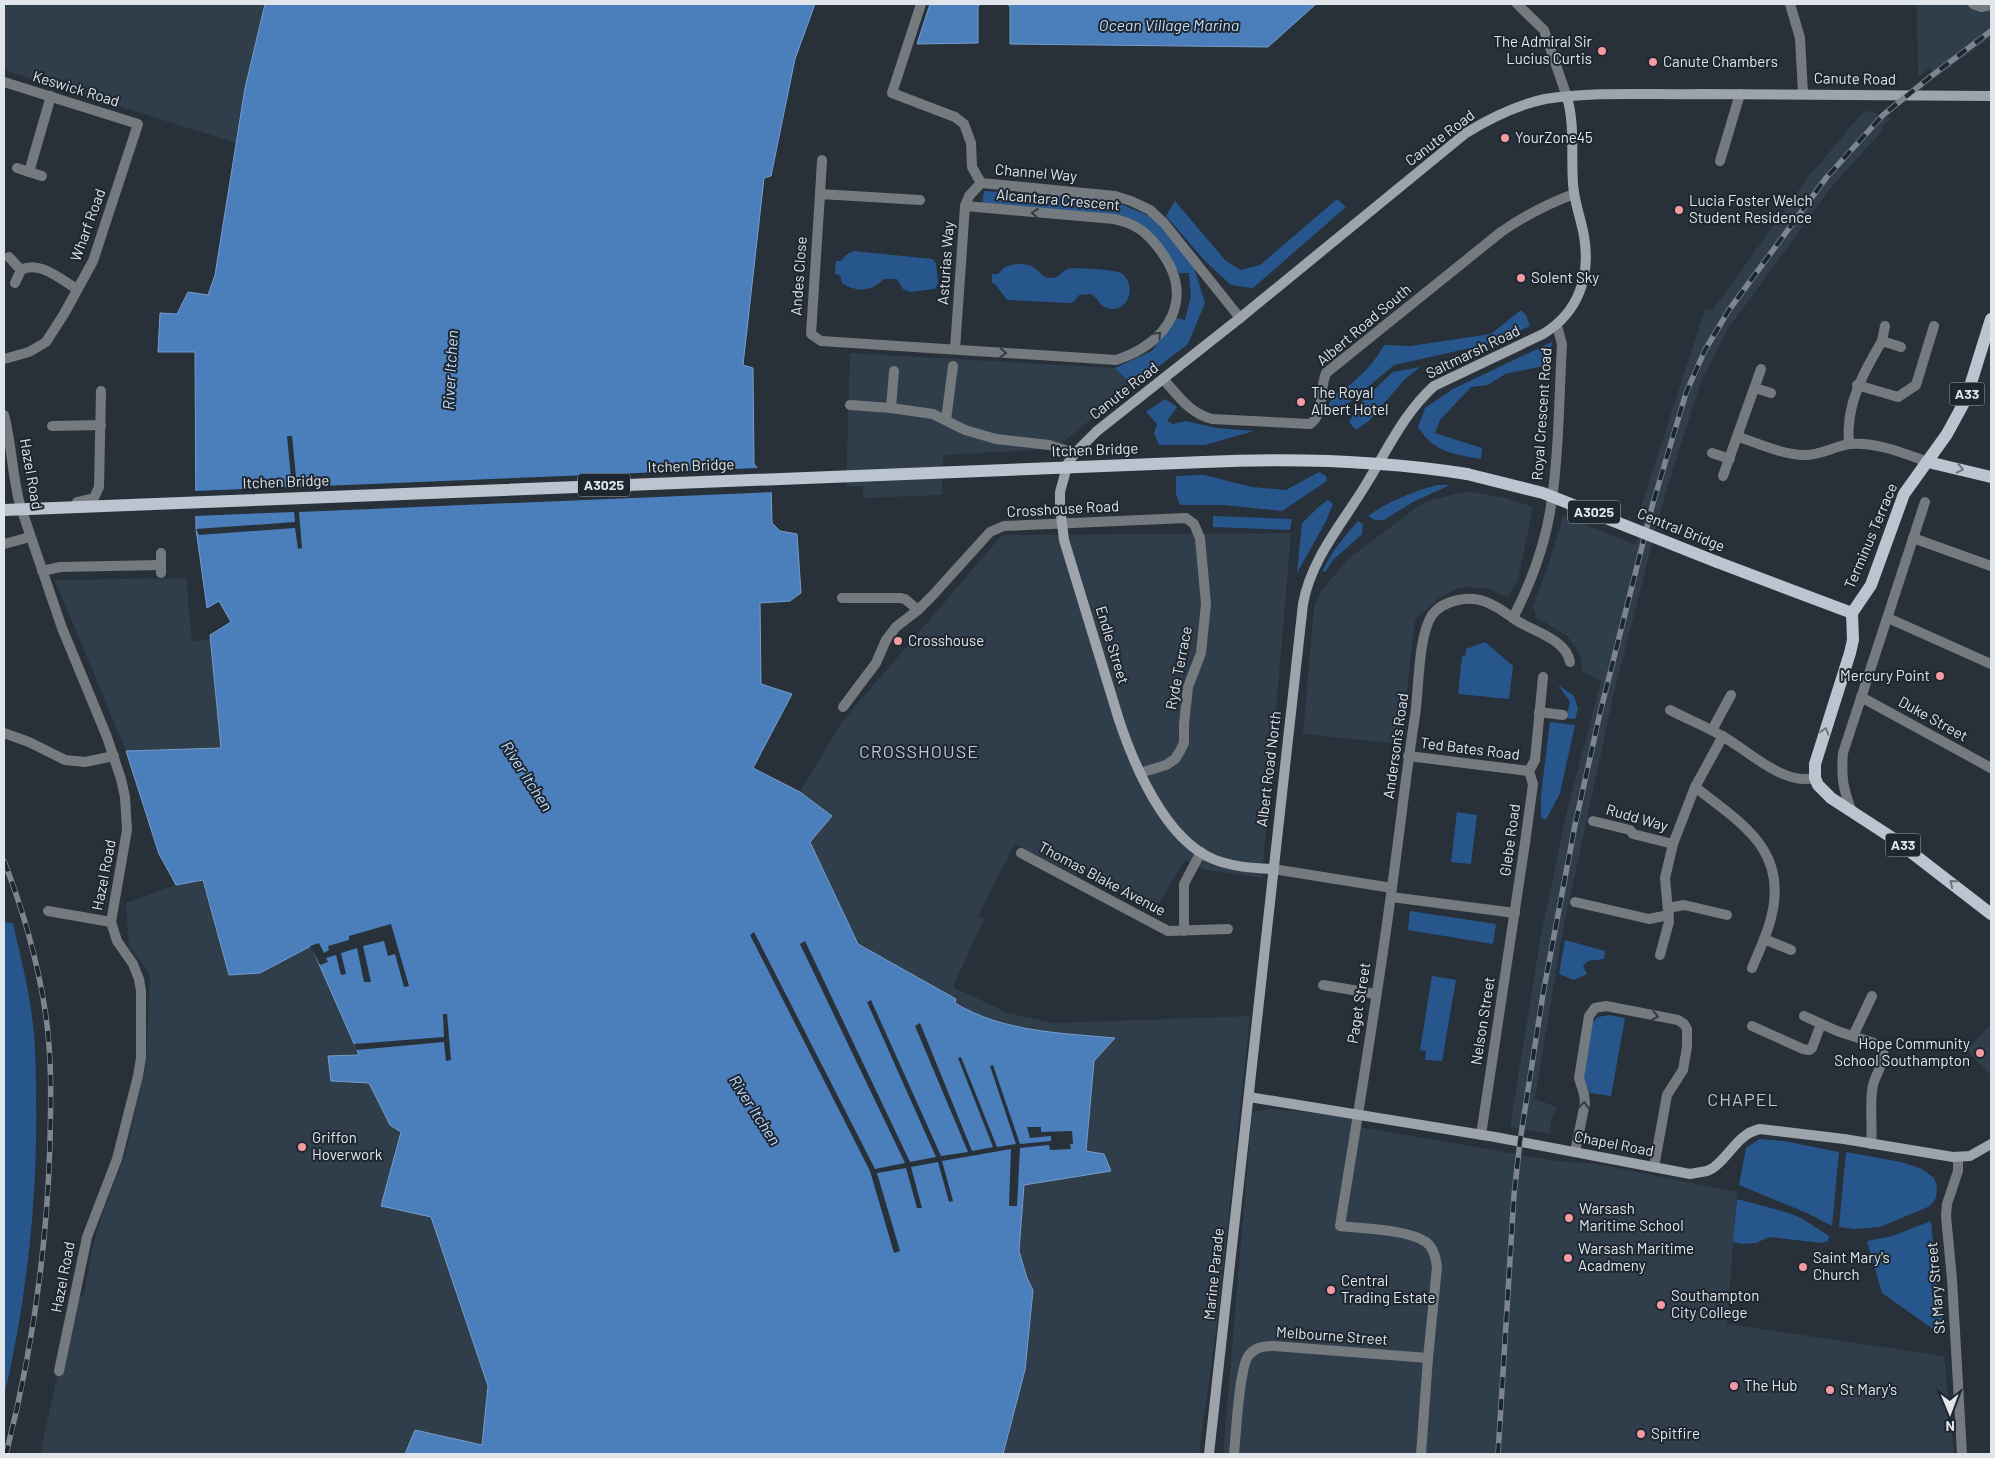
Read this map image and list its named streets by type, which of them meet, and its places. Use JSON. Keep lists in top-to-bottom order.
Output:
{
  "streets": {
    "main road": [
      "Canute Road",
      "Saltmarsh Road",
      "A33",
      "Royal Crescent Road",
      "Itchen Bridge",
      "A3025",
      "Central Bridge",
      "Terminus Terrace",
      "Endle Street",
      "Albert Road North",
      "Chapel Road",
      "Marine Parade"
    ],
    "street": [
      "Keswick Road",
      "Channel Way",
      "Alcantara Crescent",
      "Wharf Road",
      "Asturias Way",
      "Andes Close",
      "Albert Road South",
      "Hazel Road",
      "Crosshouse Road",
      "Ryde Terrace",
      "Duke Street",
      "Anderson's Road",
      "Ted Bates Road",
      "Rudd Way",
      "Glebe Road",
      "Thomas Blake Avenue",
      "Paget Street",
      "Nelson Street",
      "St Mary Street",
      "Melbourne Street"
    ]
  },
  "crossings": [
    ["Canute Road", "Channel Way"],
    ["Canute Road", "Albert Road South"],
    ["Canute Road", "Royal Crescent Road"],
    ["Canute Road", "Crosshouse Road"],
    ["Canute Road", "Endle Street"],
    ["Keswick Road", "Wharf Road"],
    ["Channel Way", "Asturias Way"],
    ["Alcantara Crescent", "Asturias Way"],
    ["Alcantara Crescent", "Andes Close"],
    ["Asturias Way", "Andes Close"],
    ["Albert Road South", "Royal Crescent Road"],
    ["Saltmarsh Road", "Royal Crescent Road"],
    ["Saltmarsh Road", "Itchen Bridge"],
    ["Saltmarsh Road", "Central Bridge"],
    ["Saltmarsh Road", "Albert Road North"],
    ["A33", "Terminus Terrace"],
    ["Royal Crescent Road", "Anderson's Road"],
    ["Itchen Bridge", "Central Bridge"],
    ["Itchen Bridge", "Albert Road North"],
    ["Crosshouse Road", "Endle Street"],
    ["Crosshouse Road", "Ryde Terrace"],
    ["Central Bridge", "Terminus Terrace"],
    ["Central Bridge", "Albert Road North"],
    ["Endle Street", "Ryde Terrace"],
    ["Endle Street", "Albert Road North"],
    ["Anderson's Road", "Ted Bates Road"],
    ["Anderson's Road", "Paget Street"],
    ["Ted Bates Road", "Glebe Road"],
    ["Albert Road North", "Chapel Road"],
    ["Albert Road North", "Marine Parade"],
    ["Glebe Road", "Nelson Street"],
    ["Paget Street", "Chapel Road"],
    ["Paget Street", "Melbourne Street"],
    ["Nelson Street", "Chapel Road"],
    ["Chapel Road", "Marine Parade"],
    ["Chapel Road", "St Mary Street"]
  ],
  "districts": ["CROSSHOUSE", "CHAPEL"],
  "water": ["Ocean Village Marina", "River Itchen"],
  "places": [
    "The Admiral Sir Lucius Curtis",
    "Canute Chambers",
    "YourZone45",
    "Lucia Foster Welch Student Residence",
    "Solent Sky",
    "The Royal Albert Hotel",
    "Crosshouse",
    "Mercury Point",
    "Hope Community School Southampton",
    "Griffon Hoverwork",
    "Warsash Maritime School",
    "Warsash Maritime Acadmeny",
    "Saint Mary's Church",
    "Central Trading Estate",
    "Southampton City College",
    "The Hub",
    "St Mary's",
    "Spitfire"
  ],
  "north": "bottom"
}
